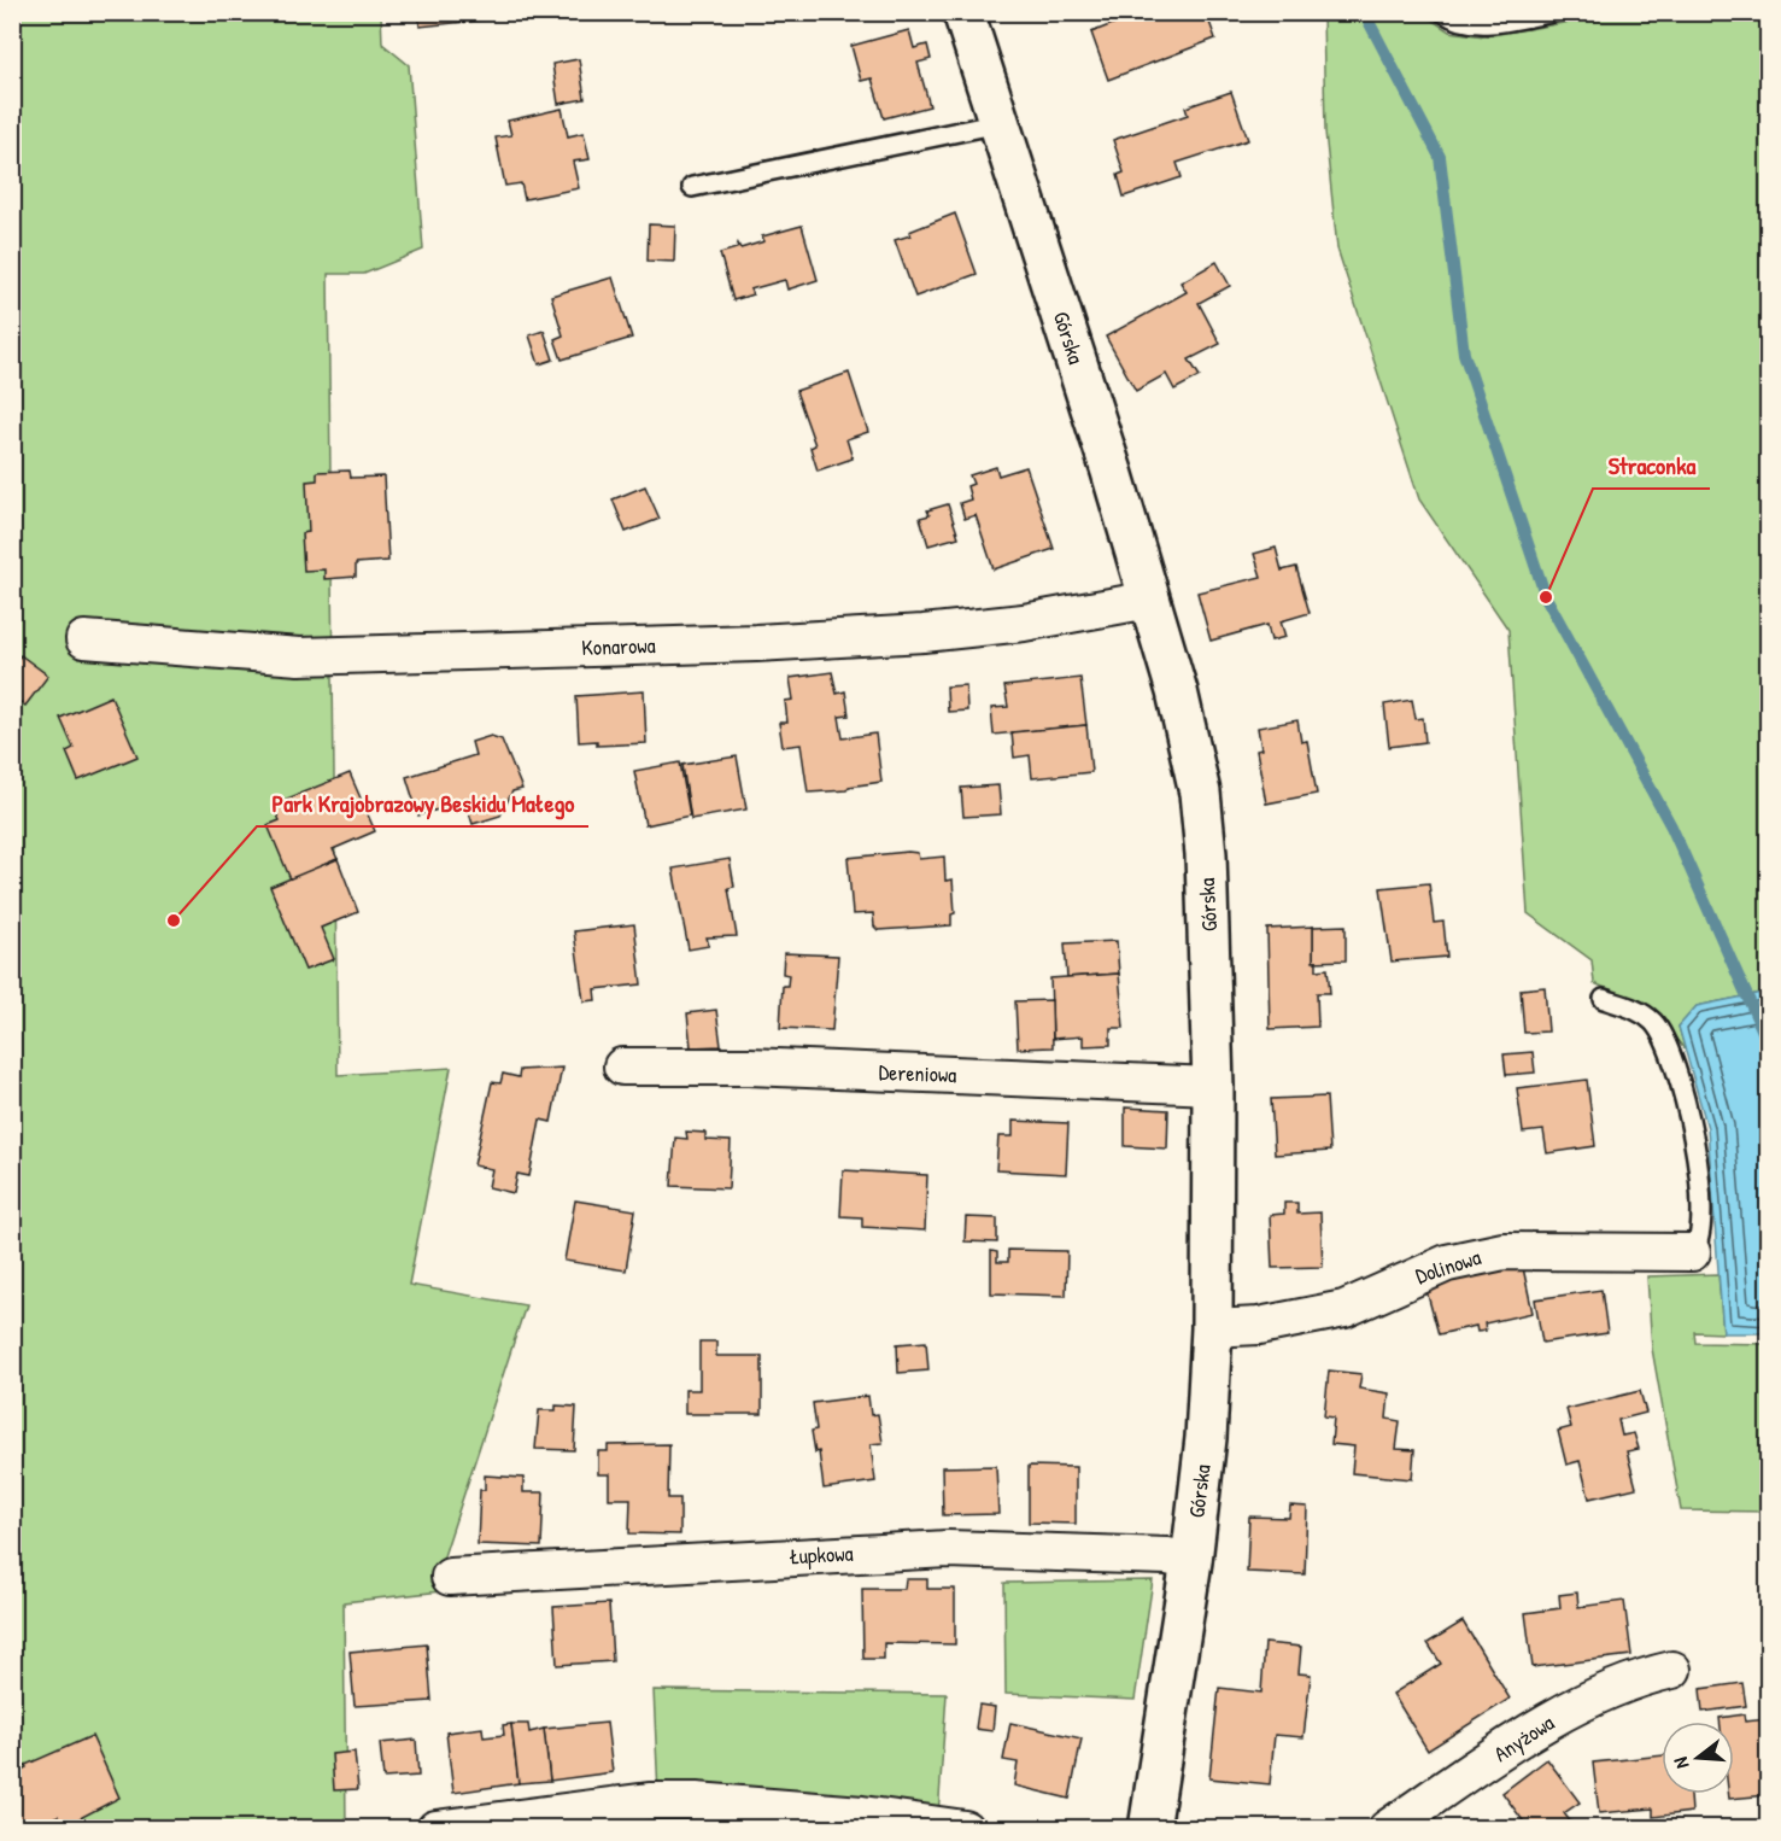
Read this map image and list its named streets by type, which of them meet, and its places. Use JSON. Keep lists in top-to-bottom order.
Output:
{
  "streets": {
    "street": [
      "Górska",
      "Konarowa",
      "Dereniowa",
      "Dolinowa",
      "Łupkowa",
      "Anyżowa"
    ]
  },
  "crossings": [
    ["Górska", "Konarowa"],
    ["Górska", "Dereniowa"],
    ["Górska", "Dolinowa"],
    ["Górska", "Łupkowa"]
  ],
  "places": ["Straconka", "Park Krajobrazowy Beskidu Małego"],
  "north": "left"
}
